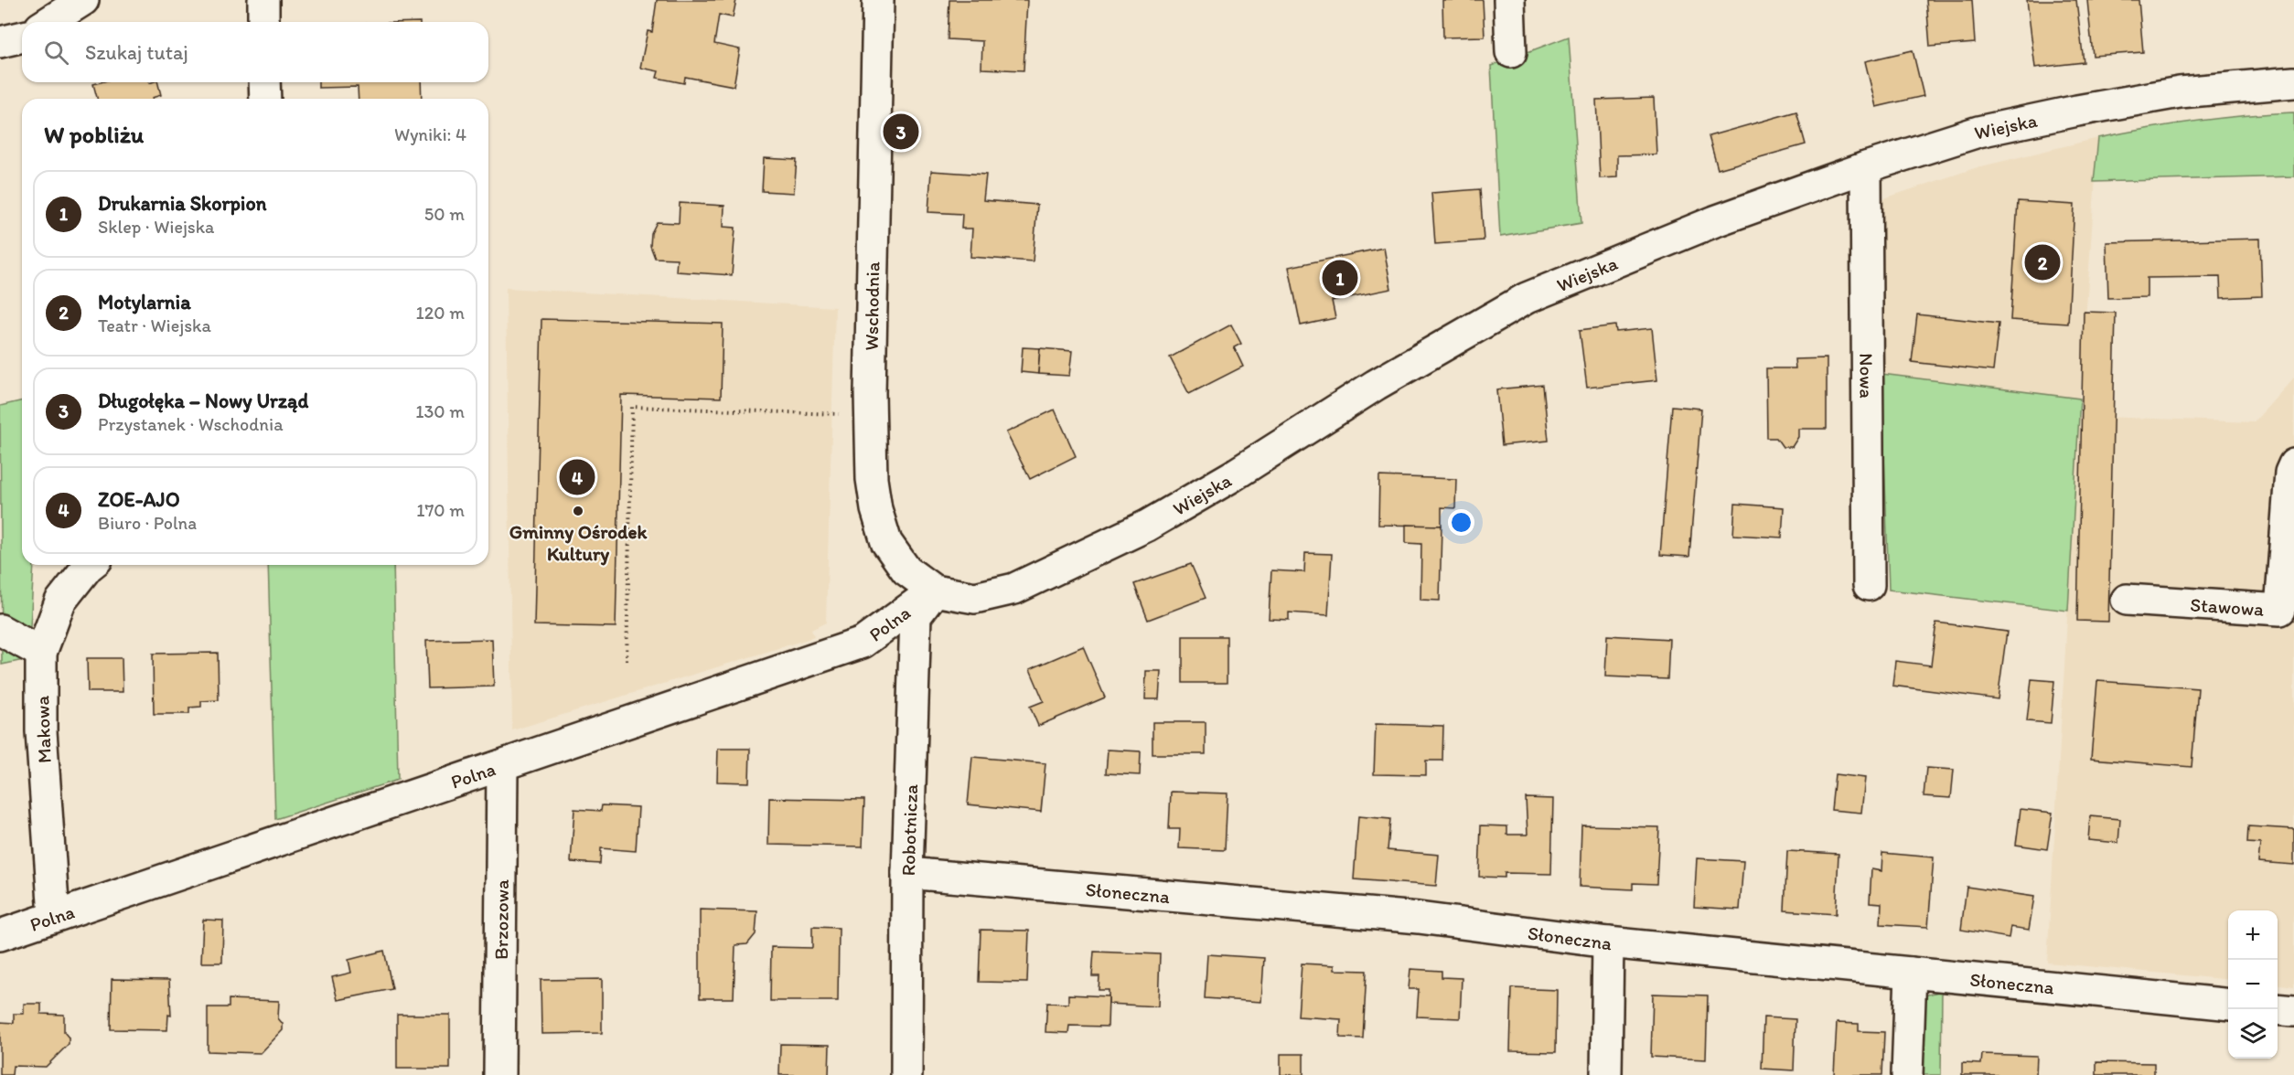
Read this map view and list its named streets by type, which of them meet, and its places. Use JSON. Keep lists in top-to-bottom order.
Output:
{
  "streets": {
    "street": [
      "Wiejska",
      "Wschodnia",
      "Nowa",
      "Stawowa",
      "Polna",
      "Makowa",
      "Robotnicza",
      "Słoneczna",
      "Brzozowa"
    ]
  },
  "crossings": [
    ["Wiejska", "Wschodnia"],
    ["Wiejska", "Nowa"],
    ["Wiejska", "Polna"],
    ["Wiejska", "Robotnicza"],
    ["Wschodnia", "Polna"],
    ["Wschodnia", "Robotnicza"],
    ["Polna", "Makowa"],
    ["Polna", "Robotnicza"],
    ["Polna", "Brzozowa"],
    ["Robotnicza", "Słoneczna"]
  ],
  "places": ["Gminny Ośrodek Kultury"],
  "page": {
    "search": "Szukaj tutaj",
    "heading": ["W pobliżu", "Wyniki: 4"],
    "pins": [
      "3",
      "2",
      "1",
      "4"
    ],
    "list": [
      {
        "mark": "1",
        "name": "Drukarnia Skorpion",
        "note": "Sklep · Wiejska",
        "value": "50 m"
      },
      {
        "mark": "2",
        "name": "Motylarnia",
        "note": "Teatr · Wiejska",
        "value": "120 m"
      },
      {
        "mark": "3",
        "name": "Długołęka – Nowy Urząd",
        "note": "Przystanek · Wschodnia",
        "value": "130 m"
      },
      {
        "mark": "4",
        "name": "ZOE-AJO",
        "note": "Biuro · Polna",
        "value": "170 m"
      }
    ],
    "map_buttons": ["+", "−"]
  }
}
